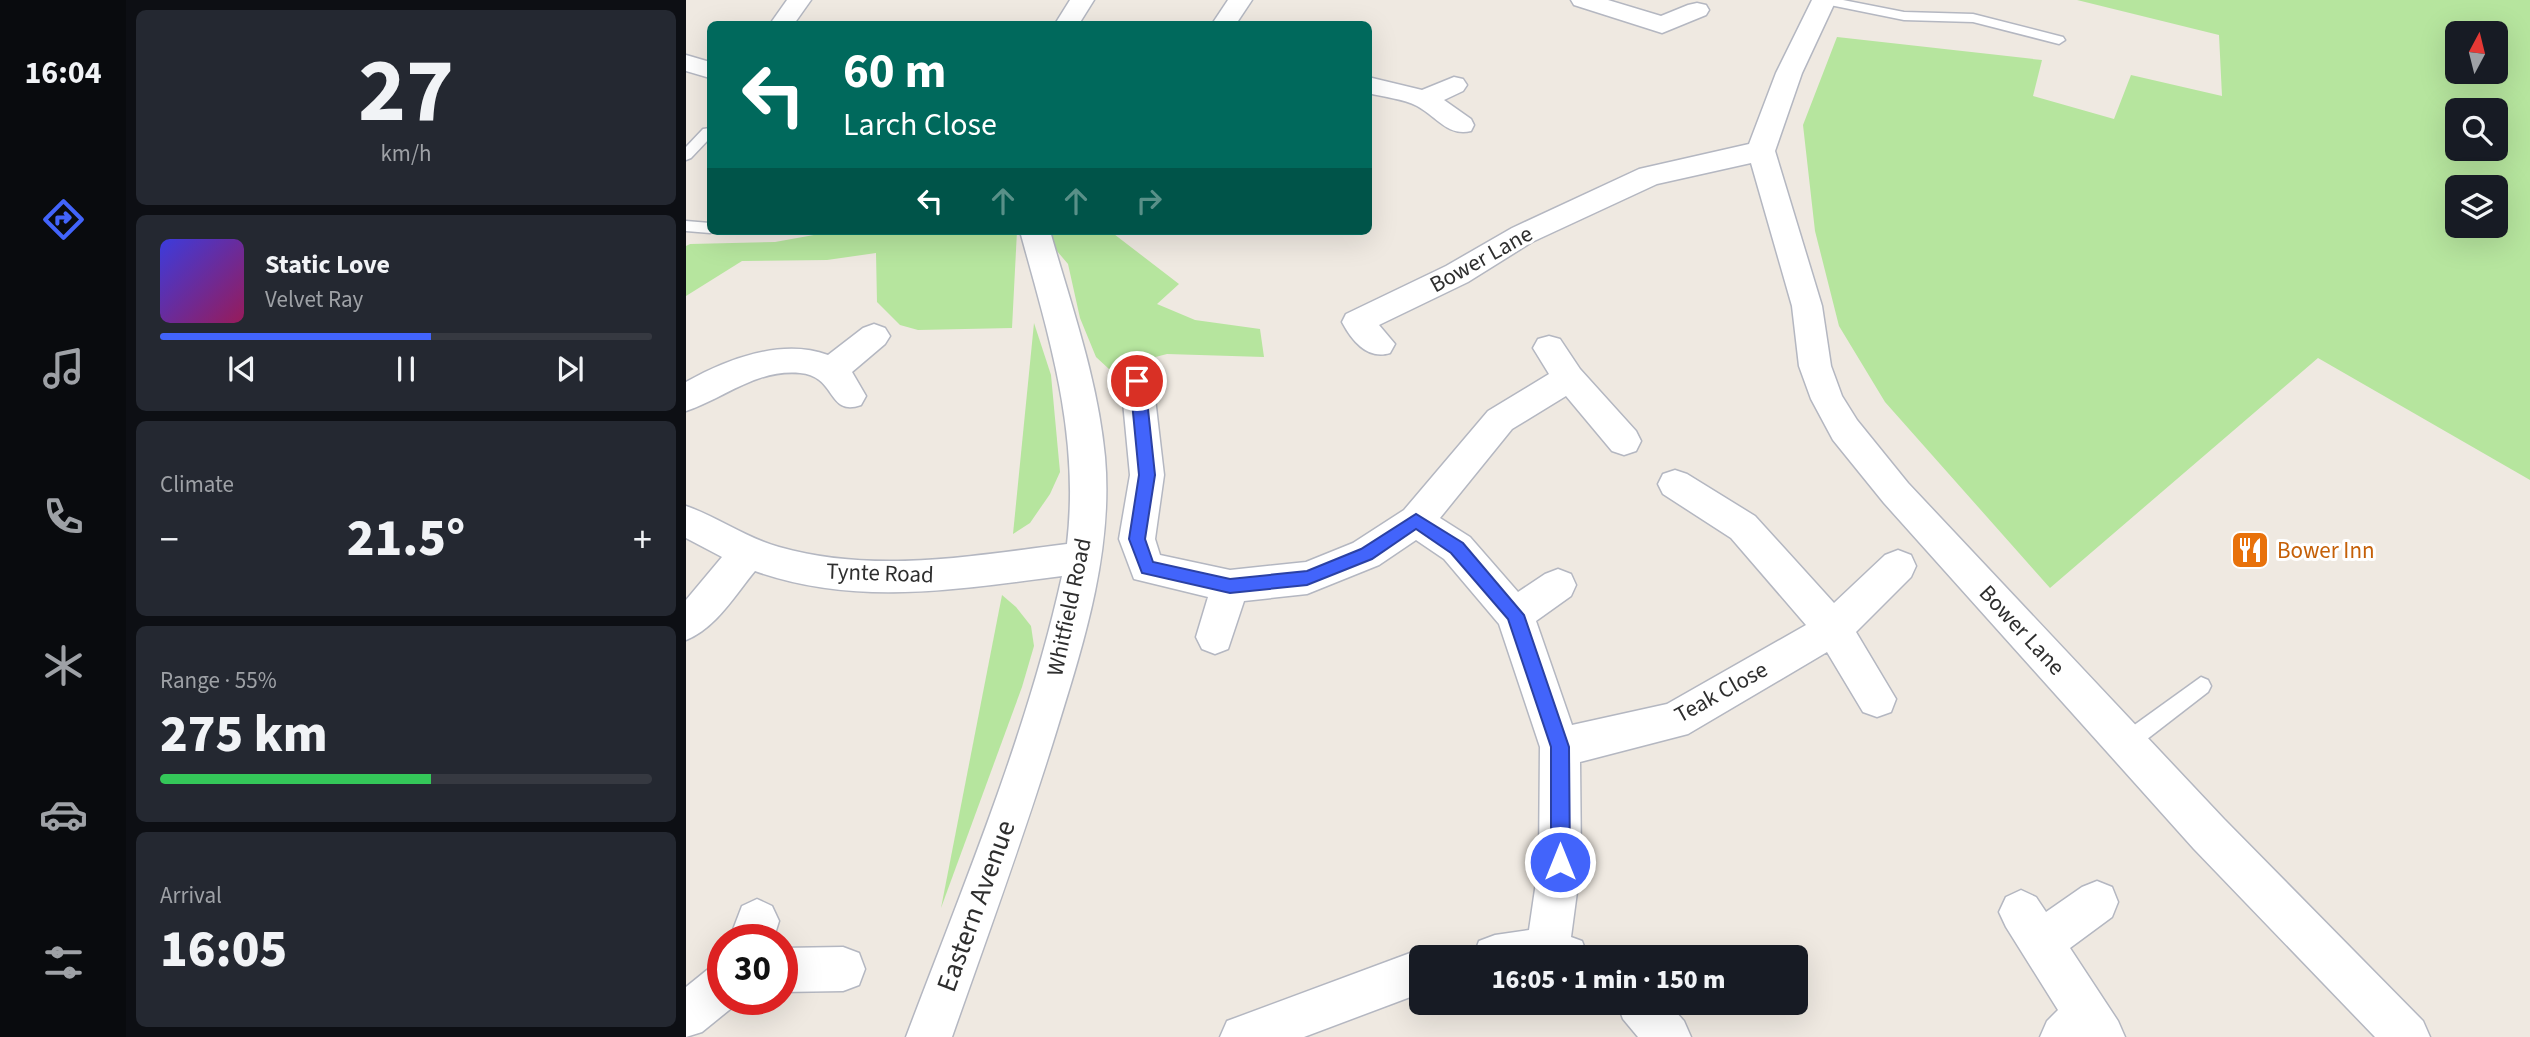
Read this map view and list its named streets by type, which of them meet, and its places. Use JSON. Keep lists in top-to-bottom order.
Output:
{
  "streets": {
    "street": [
      "Bower Lane",
      "Tynte Road",
      "Whitfield Road",
      "Teak Close",
      "Eastern Avenue"
    ]
  },
  "crossings": [
    ["Tynte Road", "Whitfield Road"],
    ["Whitfield Road", "Eastern Avenue"]
  ],
  "places": {
    "restaurant": ["Bower Inn"]
  },
  "north": "top",
  "page": {
    "tabs": "16:04",
    "tile": [
      ["27", "km/h"],
      "Climate",
      ["Range · 55%", "275 km"],
      ["Arrival", "16:05"]
    ],
    "turn": ["60 m", "Larch Close"],
    "song": ["Static Love", "Velvet Ray"],
    "heat": ["−", "21.5°", "+"],
    "limit": "30",
    "trip": "16:05 · 1 min · 150 m"
  }
}
